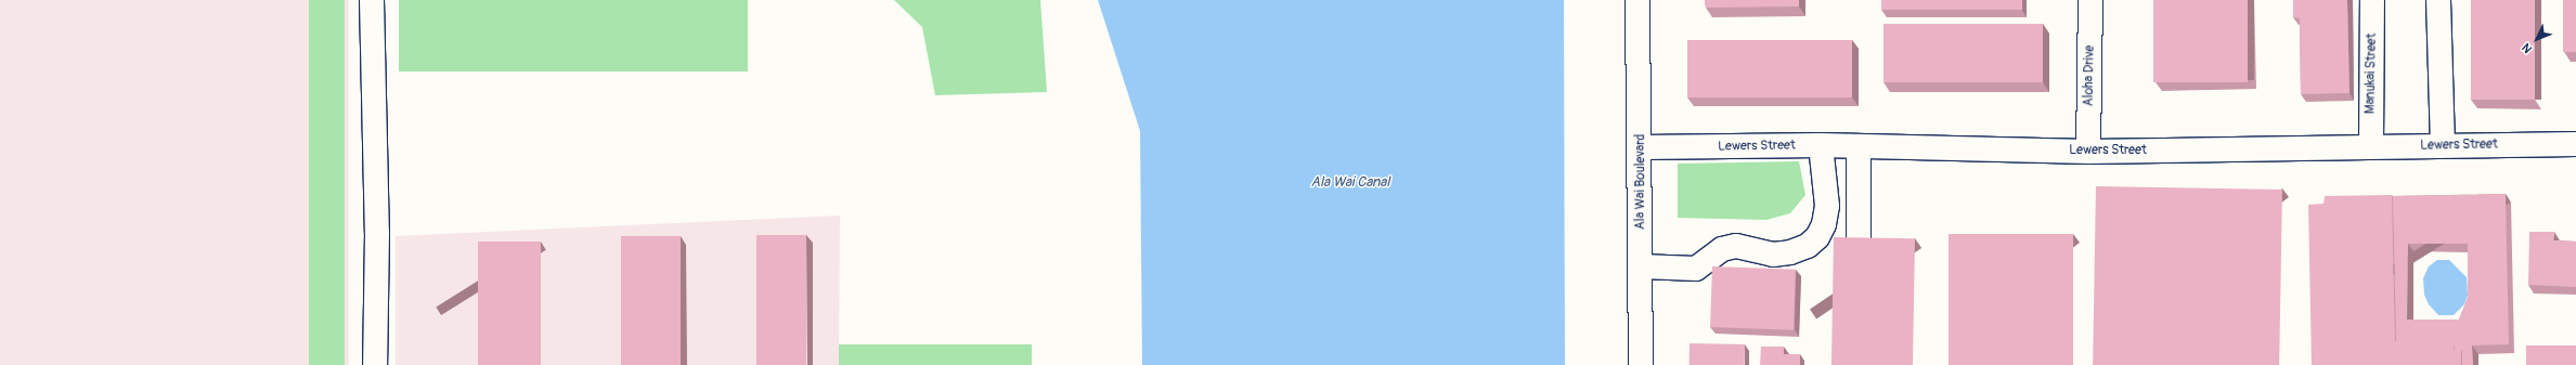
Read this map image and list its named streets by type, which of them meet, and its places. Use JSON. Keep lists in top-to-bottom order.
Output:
{
  "streets": {
    "street": [
      "Manukai Street",
      "Aloha Drive",
      "Lewers Street",
      "Ala Wai Boulevard"
    ]
  },
  "crossings": [
    ["Manukai Street", "Lewers Street"],
    ["Aloha Drive", "Lewers Street"],
    ["Lewers Street", "Ala Wai Boulevard"]
  ],
  "water": ["Ala Wai Canal"],
  "north": "bottom left"
}
